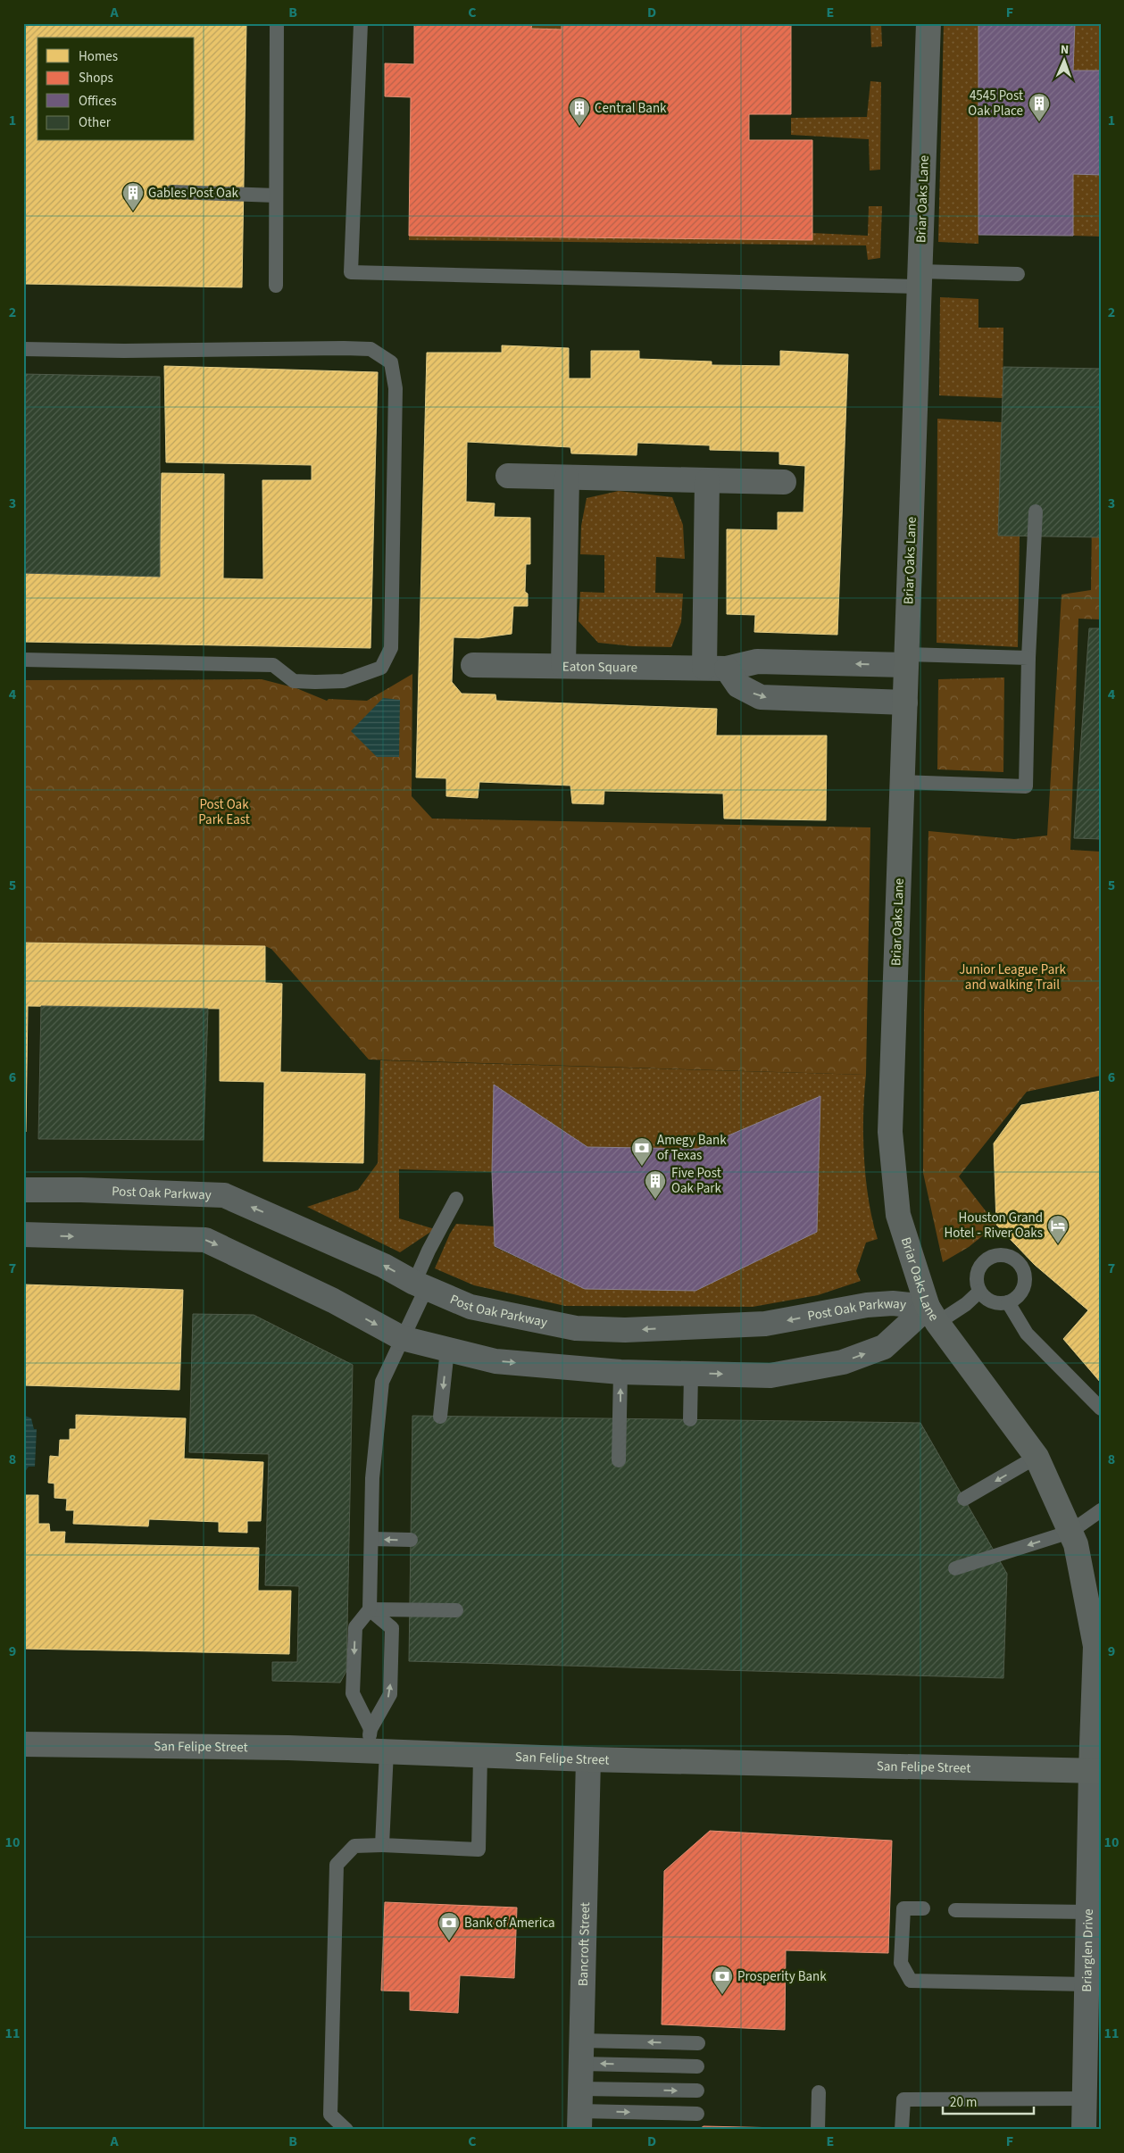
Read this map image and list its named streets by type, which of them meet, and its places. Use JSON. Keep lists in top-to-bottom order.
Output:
{
  "streets": {
    "street": [
      "Briar Oaks Lane",
      "Eaton Square",
      "Post Oak Parkway",
      "San Felipe Street",
      "Bancroft Street",
      "Briarglen Drive"
    ]
  },
  "crossings": [
    ["Briar Oaks Lane", "Eaton Square"],
    ["Briar Oaks Lane", "Post Oak Parkway"],
    ["Briar Oaks Lane", "San Felipe Street"],
    ["Briar Oaks Lane", "Briarglen Drive"],
    ["San Felipe Street", "Bancroft Street"],
    ["San Felipe Street", "Briarglen Drive"]
  ],
  "parks": ["Post Oak Park East", "Junior League Park and walking Trail"],
  "places": {
    "building": [
      "4545 Post Oak Place",
      "Central Bank",
      "Gables Post Oak",
      "Five Post Oak Park"
    ],
    "bank": ["Amegy Bank of Texas", "Bank of America", "Prosperity Bank"],
    "hotel": ["Houston Grand Hotel - River Oaks"]
  },
  "legend": [
    "Homes",
    "Shops",
    "Offices",
    "Other"
  ],
  "scale_bar": "20 m",
  "north": "top",
  "grid": {
    "columns": [
      "A",
      "B",
      "C",
      "D",
      "E",
      "F"
    ],
    "rows": [
      "1",
      "2",
      "3",
      "4",
      "5",
      "6",
      "7",
      "8",
      "9",
      "10",
      "11"
    ]
  }
}
